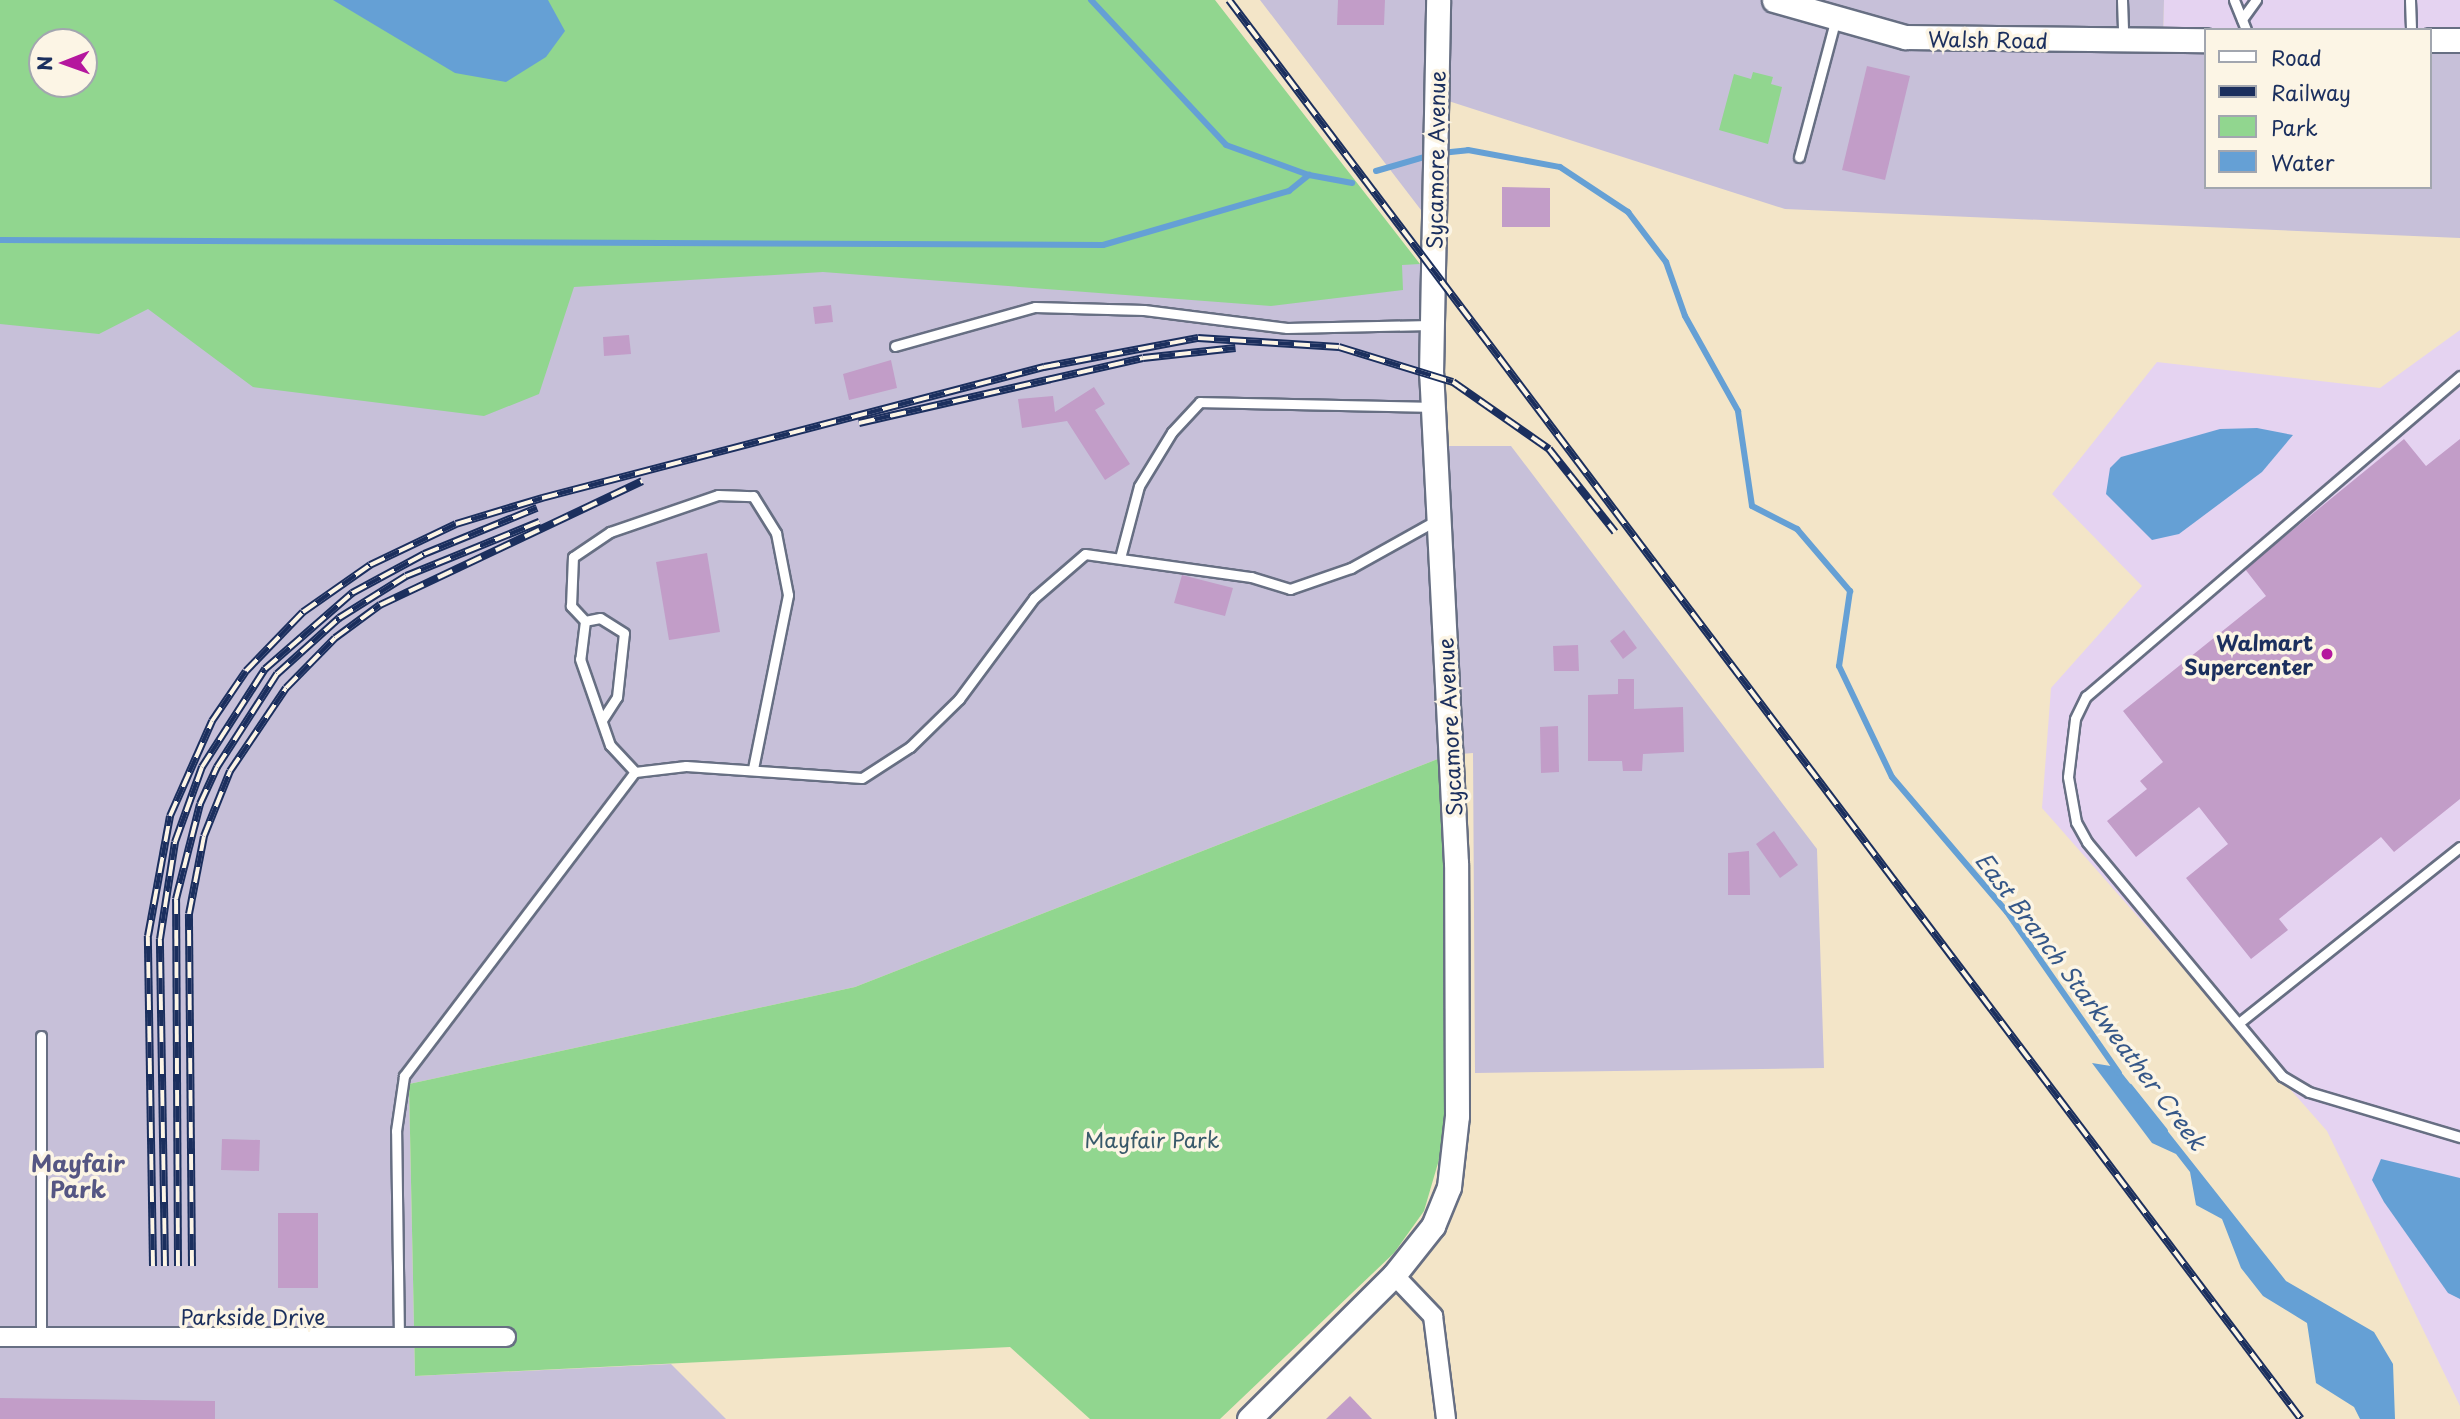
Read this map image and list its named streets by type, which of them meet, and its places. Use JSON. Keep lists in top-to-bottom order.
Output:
{
  "streets": {
    "street": ["Walsh Road", "Sycamore Avenue", "Parkside Drive"]
  },
  "districts": ["Mayfair Park"],
  "water": ["East Branch Starkweather Creek"],
  "parks": ["Mayfair Park"],
  "places": ["Walmart Supercenter"],
  "legend": [
    "Road",
    "Railway",
    "Park",
    "Water"
  ],
  "north": "left"
}
